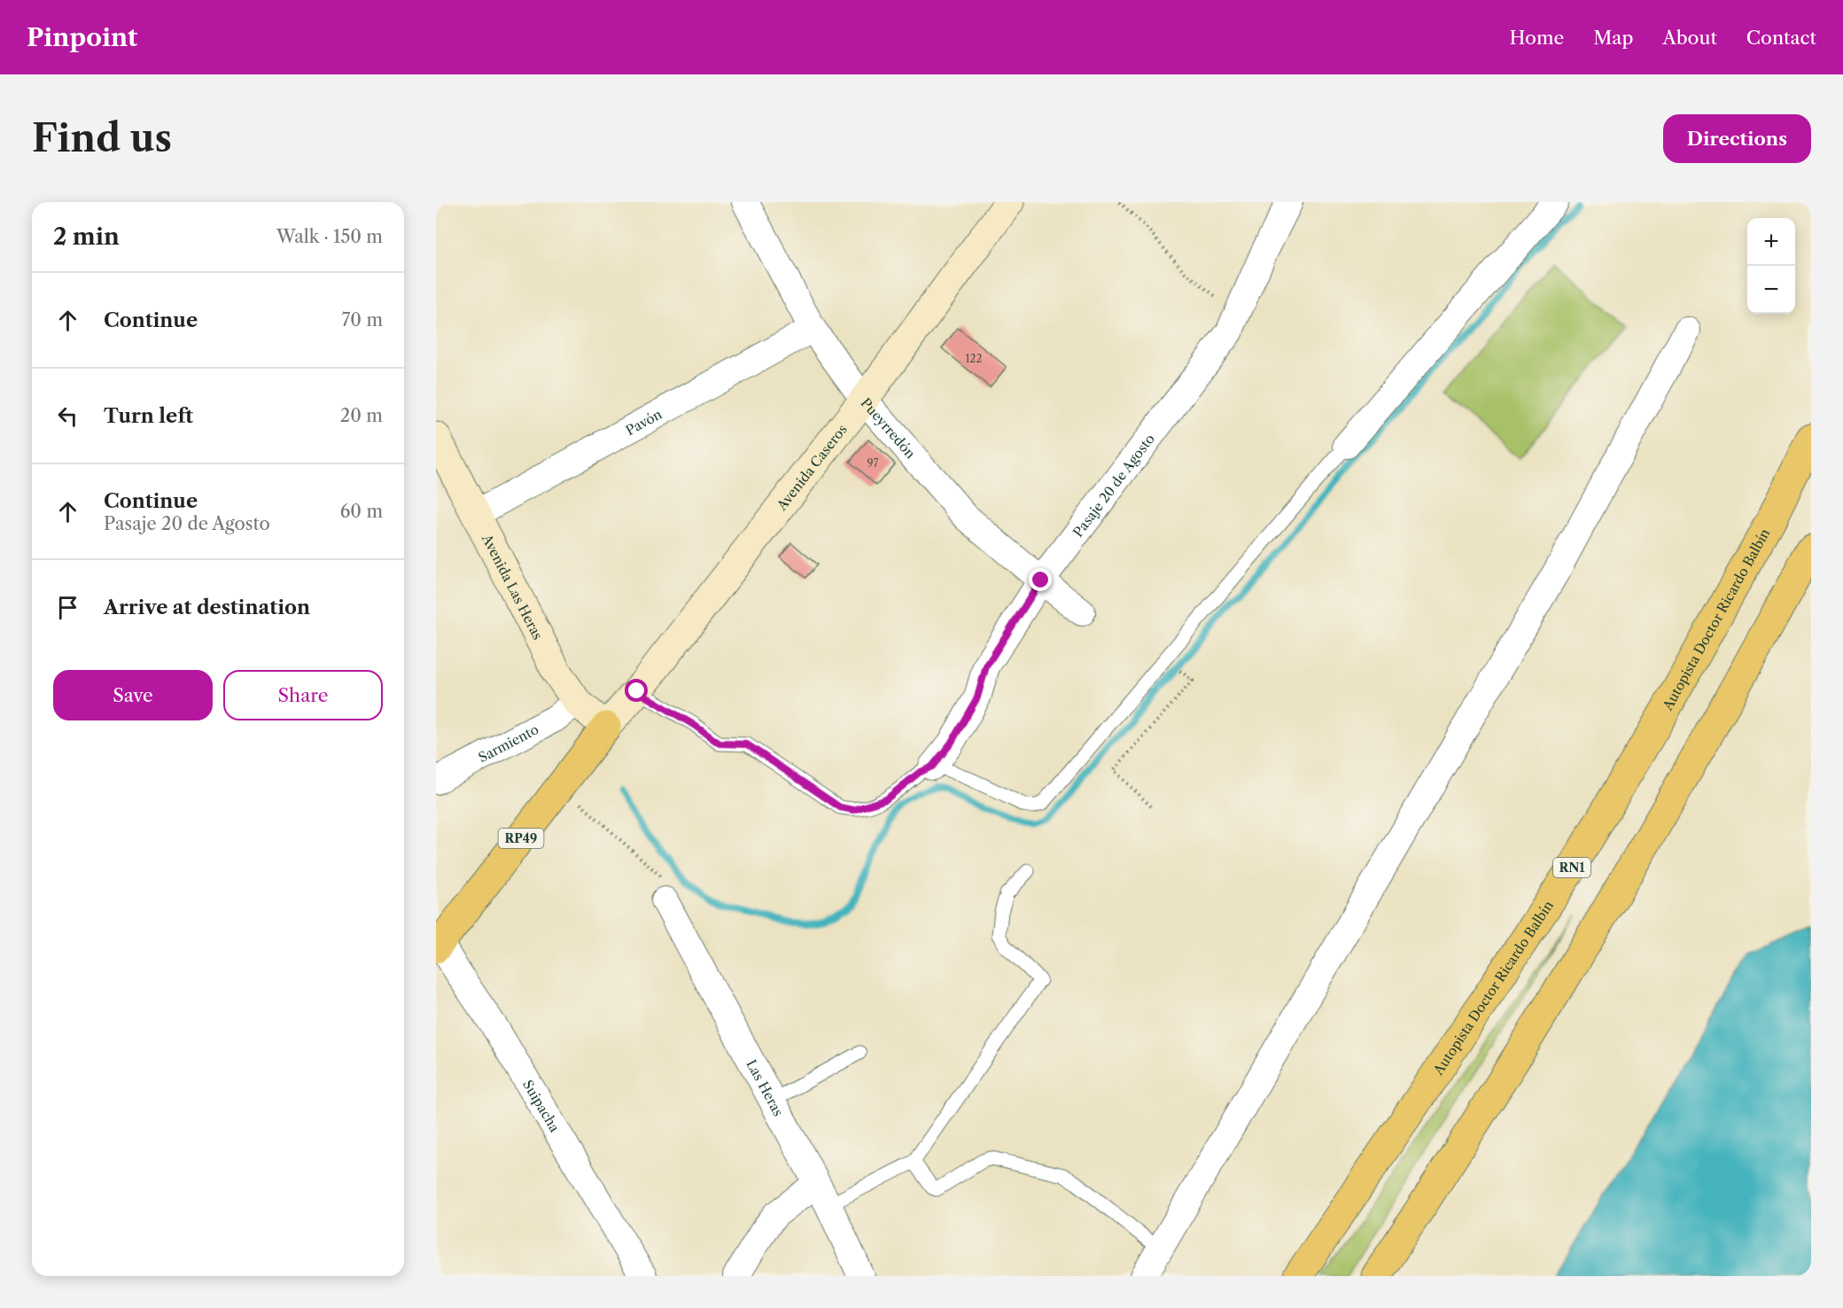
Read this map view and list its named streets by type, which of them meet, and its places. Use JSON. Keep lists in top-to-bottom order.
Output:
{
  "streets": {
    "main road": [
      "Avenida Caseros",
      "Avenida Las Heras",
      "Autopista Doctor Ricardo Balbín",
      "RP49",
      "RN1"
    ],
    "street": [
      "Pavón",
      "Pueyrredón",
      "Pasaje 20 de Agosto",
      "Sarmiento",
      "Las Heras",
      "Suipacha"
    ]
  },
  "crossings": [
    ["Pavón", "Pueyrredón"],
    ["Pavón", "Avenida Las Heras"],
    ["Pueyrredón", "Avenida Caseros"],
    ["Pueyrredón", "Pasaje 20 de Agosto"],
    ["Avenida Caseros", "Avenida Las Heras"],
    ["Avenida Caseros", "RP49"],
    ["Avenida Las Heras", "Sarmiento"],
    ["Avenida Las Heras", "RP49"],
    ["RP49", "Suipacha"]
  ],
  "house_numbers": ["122", "97"],
  "page": {
    "header": "Pinpoint",
    "nav": [
      "Home",
      "Map",
      "About",
      "Contact"
    ],
    "buttons": [
      "Directions",
      ["Save", "Share"]
    ],
    "title": "Find us",
    "heading": ["2 min", "Walk · 150 m"],
    "map_buttons": ["+", "−"],
    "list": [
      ["Continue", "70 m"],
      ["Turn left", "20 m"],
      ["Continue", "Pasaje 20 de Agosto", "60 m"],
      "Arrive at destination"
    ]
  }
}
